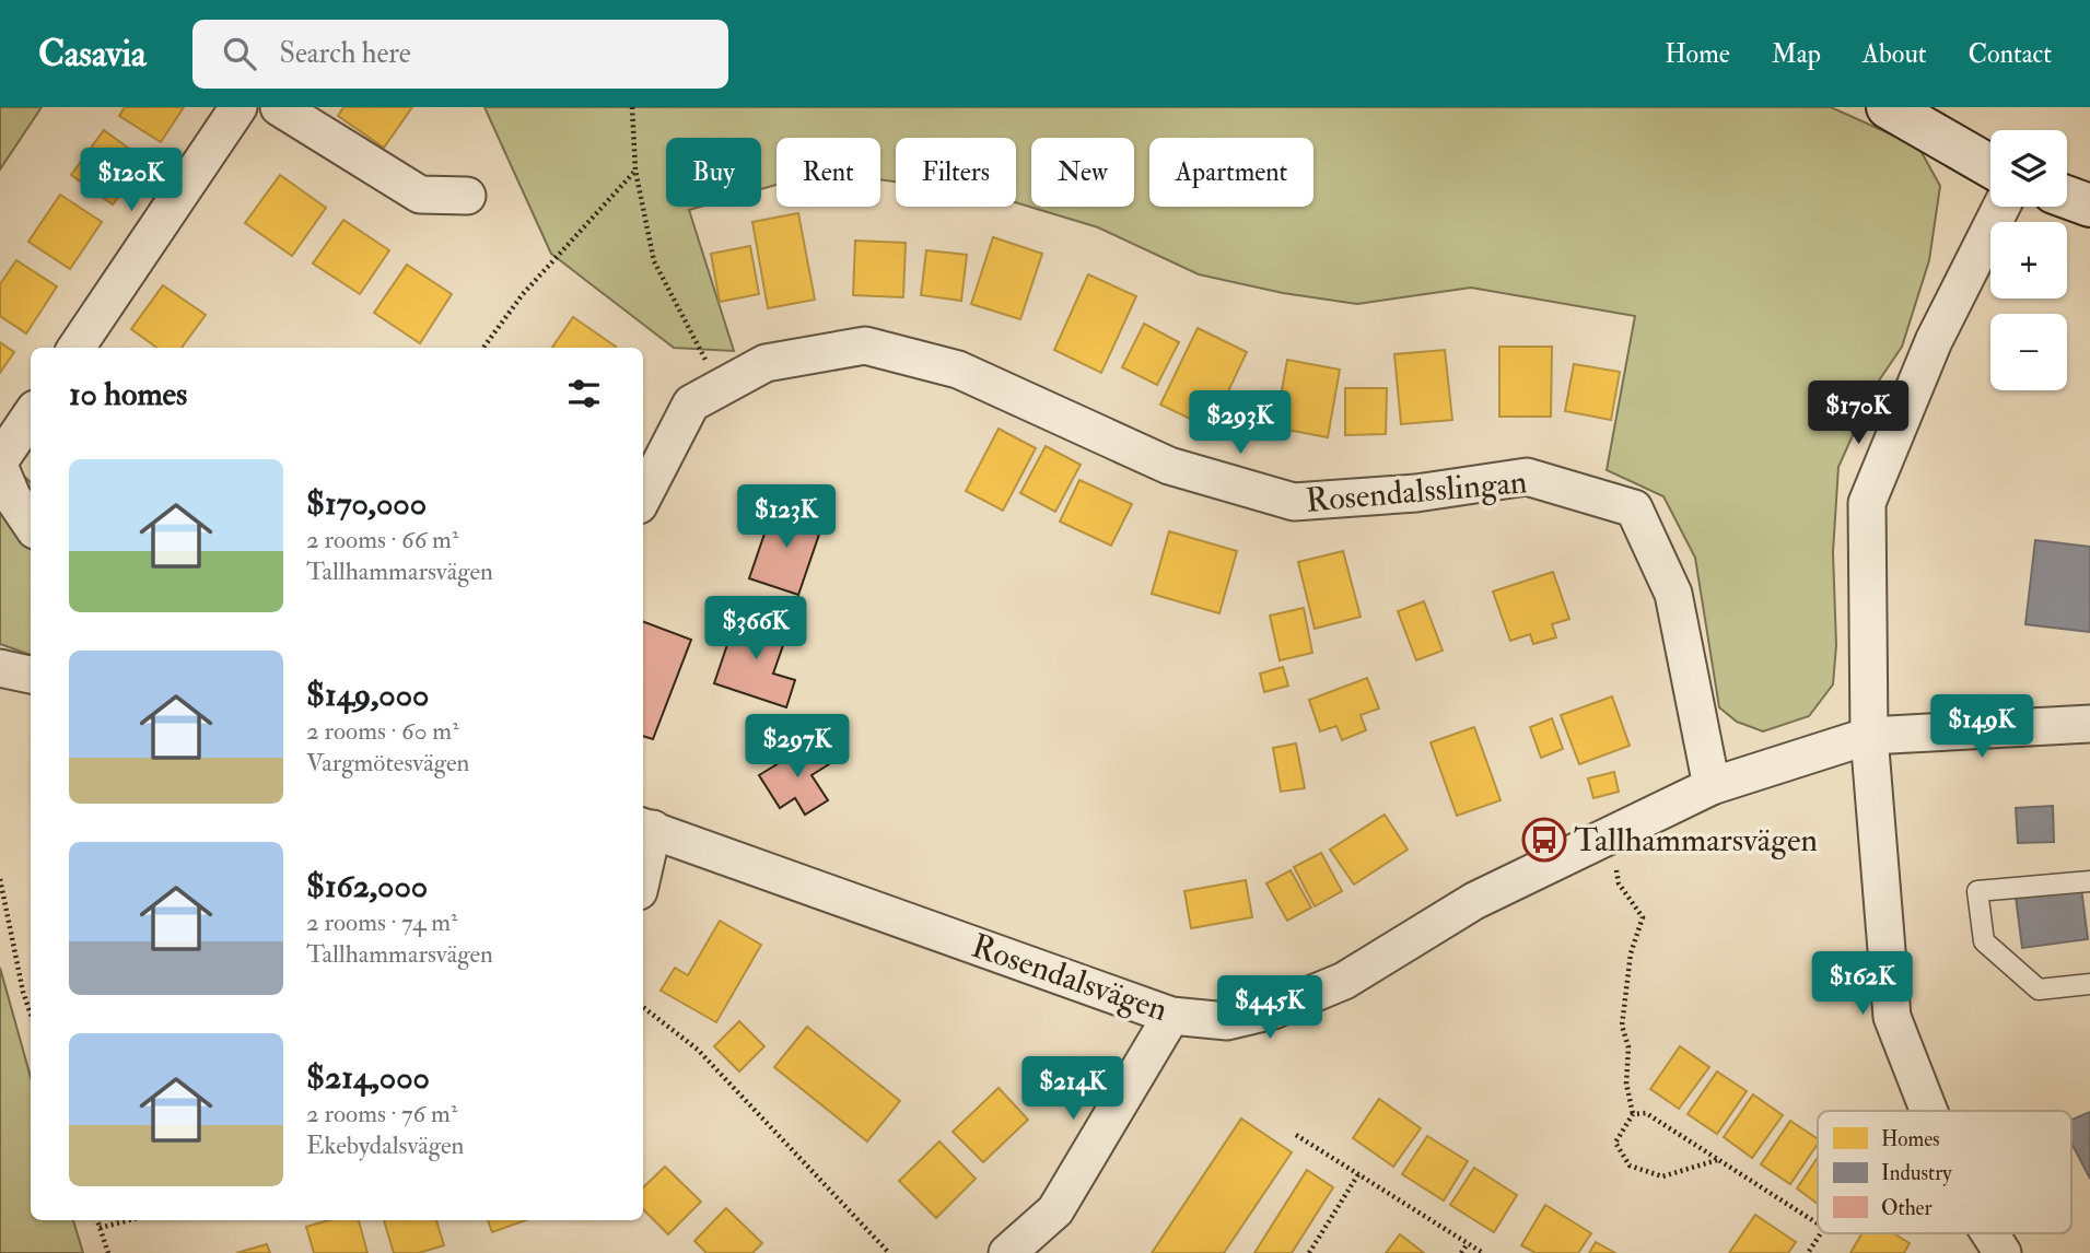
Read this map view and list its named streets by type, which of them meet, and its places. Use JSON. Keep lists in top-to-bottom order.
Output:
{
  "streets": {
    "street": ["Rosendalsslingan", "Rosendalsvägen"]
  },
  "crossings": [
    ["Rosendalsslingan", "Rosendalsvägen"]
  ],
  "places": {
    "bus stop": ["Tallhammarsvägen"]
  },
  "legend": ["Homes", "Industry", "Other"],
  "page": {
    "header": "Casavia",
    "search": "Search here",
    "nav": [
      "Home",
      "Map",
      "About",
      "Contact"
    ],
    "map_buttons": ["+", "−"],
    "chip": [
      "Buy",
      "Rent",
      "Filters",
      "New",
      "Apartment"
    ],
    "price": [
      "$120K",
      "$170K",
      "$293K",
      "$123K",
      "$366K",
      "$149K",
      "$297K",
      "$162K",
      "$445K",
      "$214K"
    ],
    "heading": "10 homes",
    "list": [
      {
        "name": "$170,000",
        "note": "2 rooms · 66 m² · Tallhammarsvägen"
      },
      {
        "name": "$149,000",
        "note": "2 rooms · 60 m² · Vargmötesvägen"
      },
      {
        "name": "$162,000",
        "note": "2 rooms · 74 m² · Tallhammarsvägen"
      },
      {
        "name": "$214,000",
        "note": "2 rooms · 76 m² · Ekebydalsvägen"
      }
    ]
  }
}
